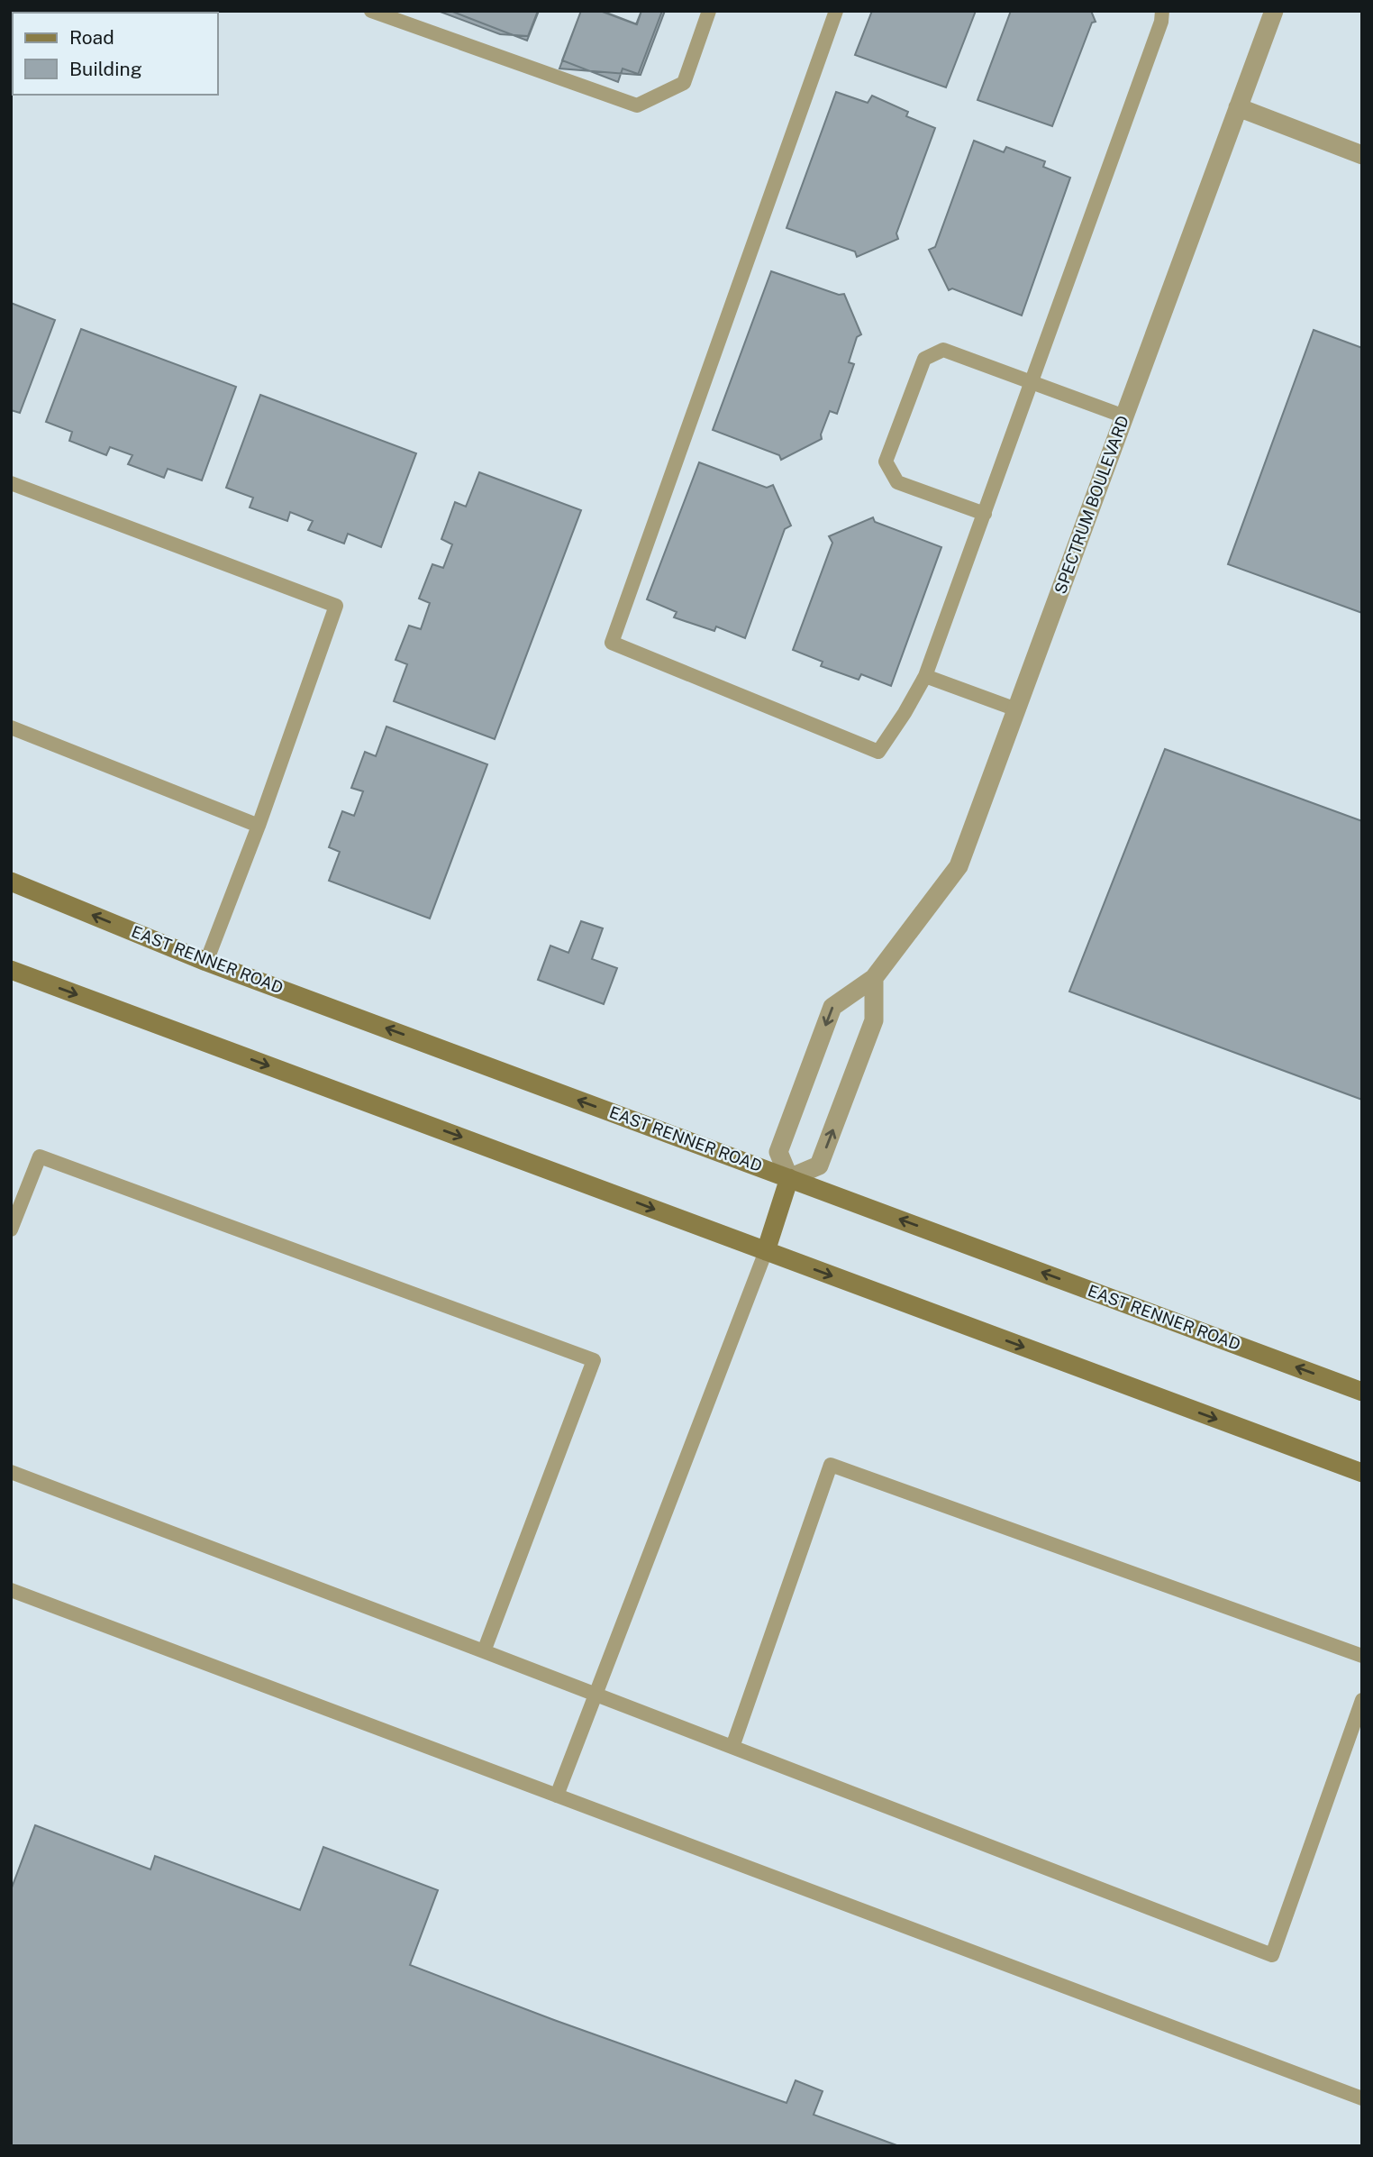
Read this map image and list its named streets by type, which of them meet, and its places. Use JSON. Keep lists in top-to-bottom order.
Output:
{
  "streets": {
    "main road": ["EAST RENNER ROAD"],
    "street": ["SPECTRUM BOULEVARD"]
  },
  "crossings": [
    ["SPECTRUM BOULEVARD", "EAST RENNER ROAD"]
  ],
  "legend": ["Road", "Building"]
}
